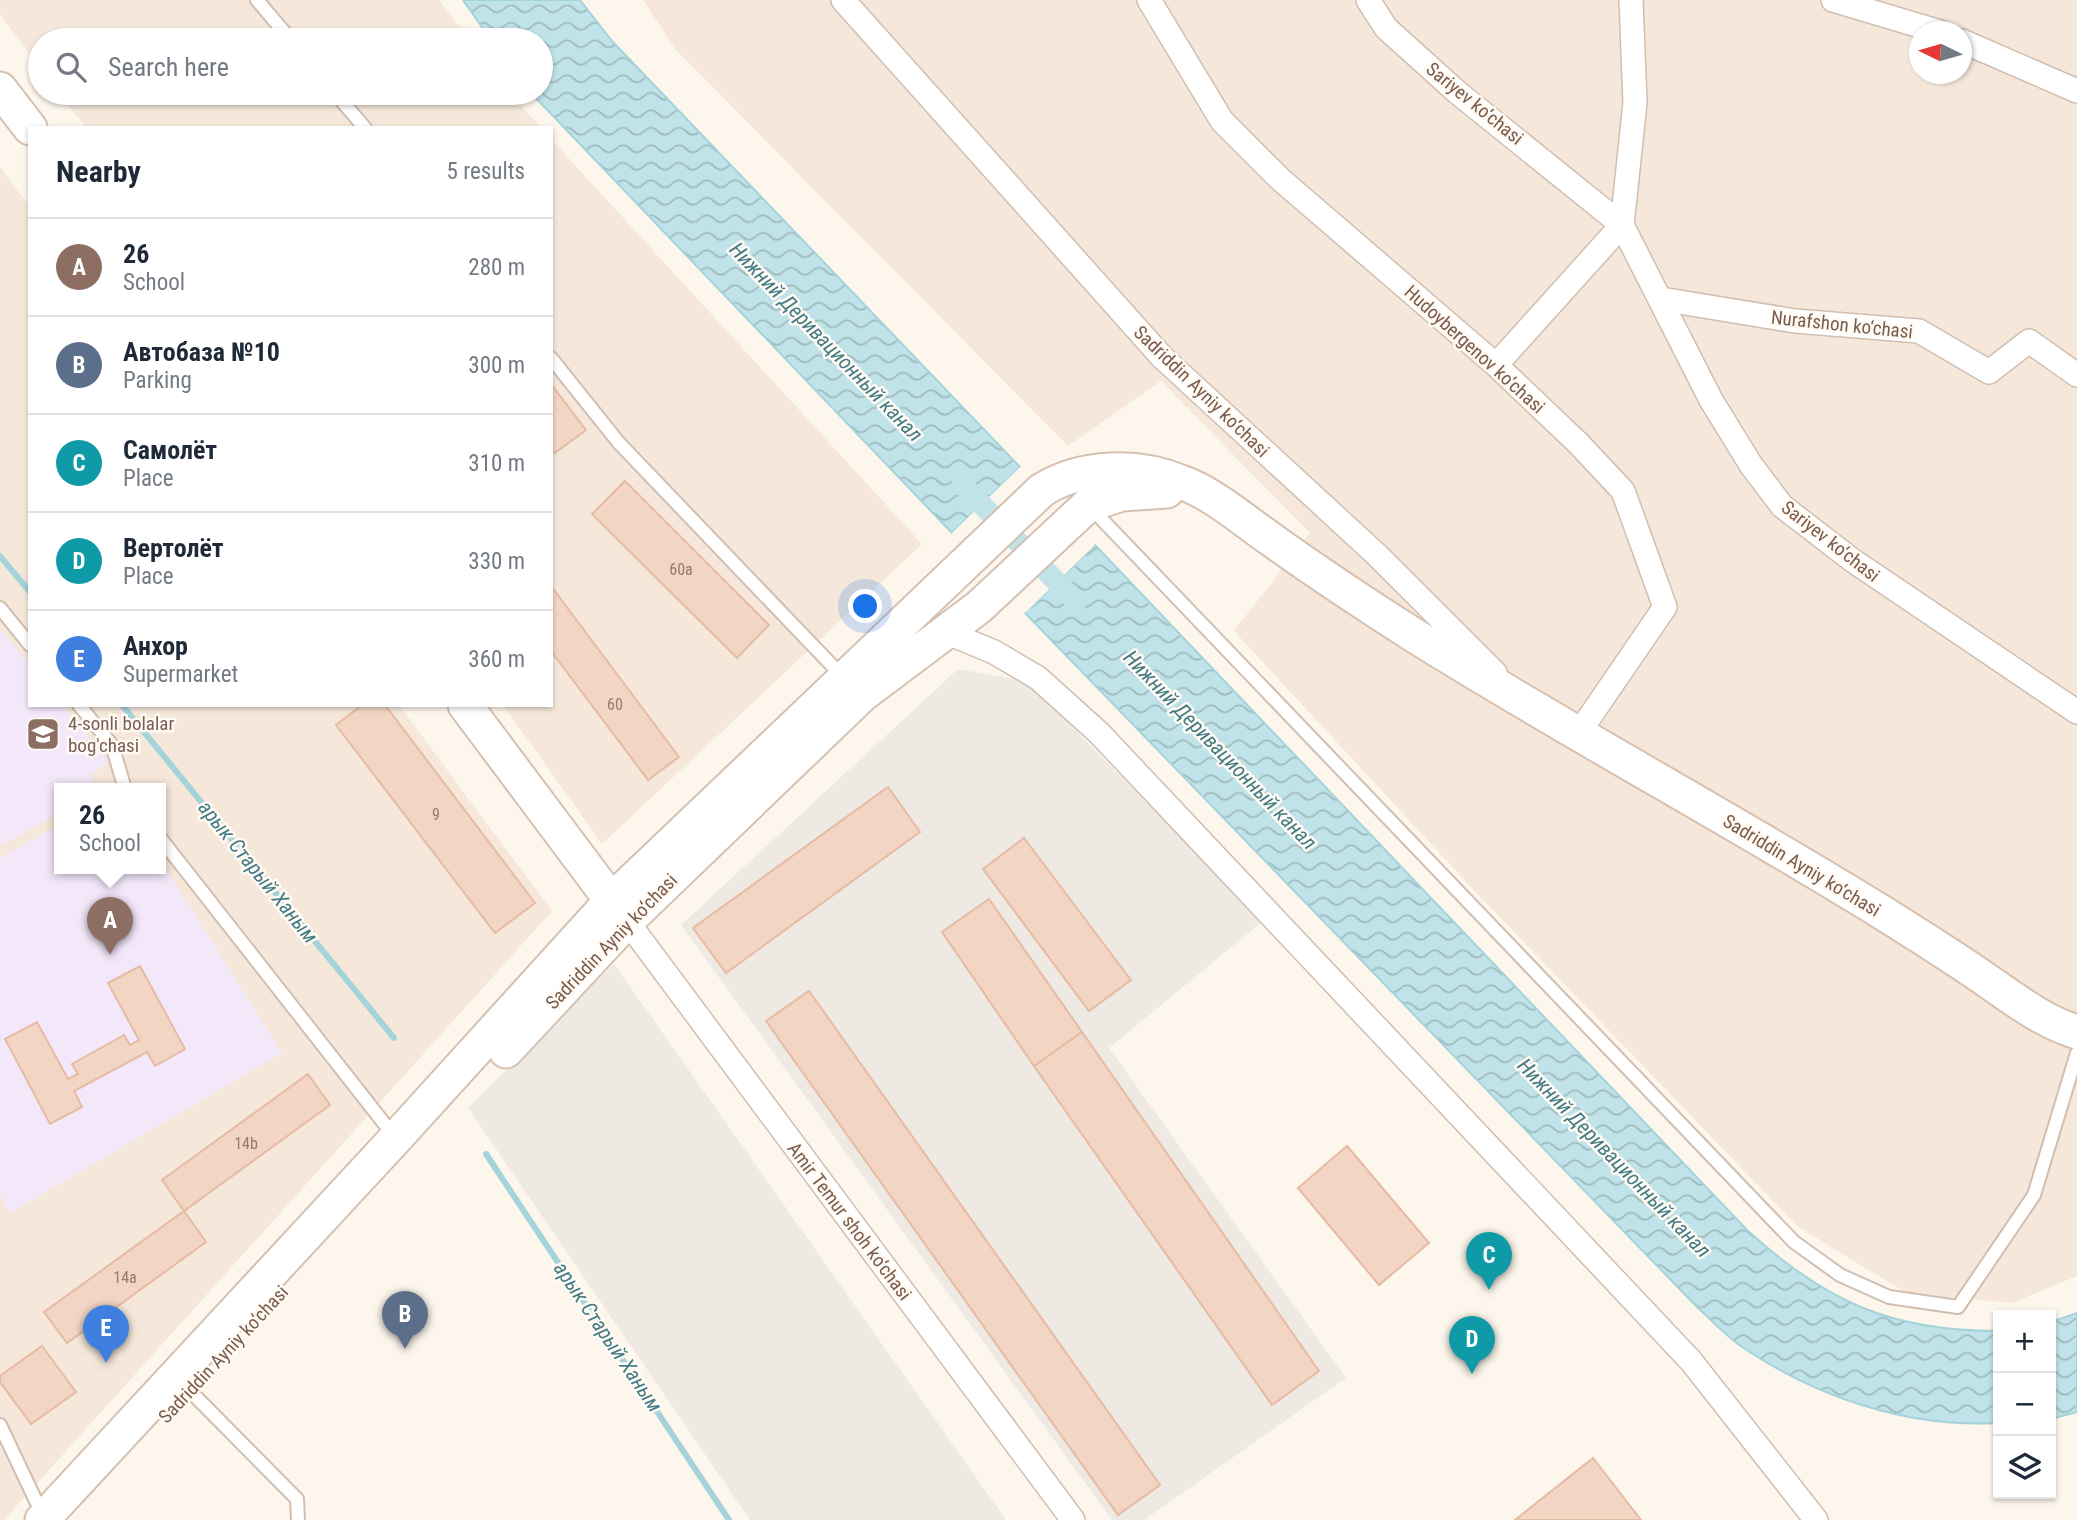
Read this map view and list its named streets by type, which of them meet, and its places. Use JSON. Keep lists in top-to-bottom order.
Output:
{
  "streets": {
    "main road": ["Sadriddin Ayniy ko‘chasi", "Amir Temur shoh ko‘chasi"],
    "street": ["Sariyev ko‘chasi", "Nurafshon ko‘chasi", "Hudoybergenov ko‘chasi"]
  },
  "crossings": [
    ["Sariyev ko‘chasi", "Nurafshon ko‘chasi"],
    ["Hudoybergenov ko‘chasi", "Sadriddin Ayniy ko‘chasi"],
    ["Sadriddin Ayniy ko‘chasi", "Amir Temur shoh ko‘chasi"]
  ],
  "water": ["Нижний Деривационный канал", "арык Старый Ханым"],
  "places": {
    "school or university": ["4-sonli bolalar bog'chasi"]
  },
  "house_numbers": [
    "60a",
    "60",
    "9",
    "14b",
    "14a"
  ],
  "north": "left",
  "page": {
    "search": "Search here",
    "heading": ["Nearby", "5 results"],
    "list": [
      {
        "mark": "A",
        "name": "26",
        "note": "School",
        "value": "280 m"
      },
      {
        "mark": "B",
        "name": "Автобаза №10",
        "note": "Parking",
        "value": "300 m"
      },
      {
        "mark": "C",
        "name": "Самолёт",
        "note": "Place",
        "value": "310 m"
      },
      {
        "mark": "D",
        "name": "Вертолёт",
        "note": "Place",
        "value": "330 m"
      },
      {
        "mark": "E",
        "name": "Анхор",
        "note": "Supermarket",
        "value": "360 m"
      }
    ],
    "popup": ["26", "School"],
    "pins": [
      "A",
      "C",
      "B",
      "E",
      "D"
    ],
    "map_buttons": ["+", "−"]
  }
}
